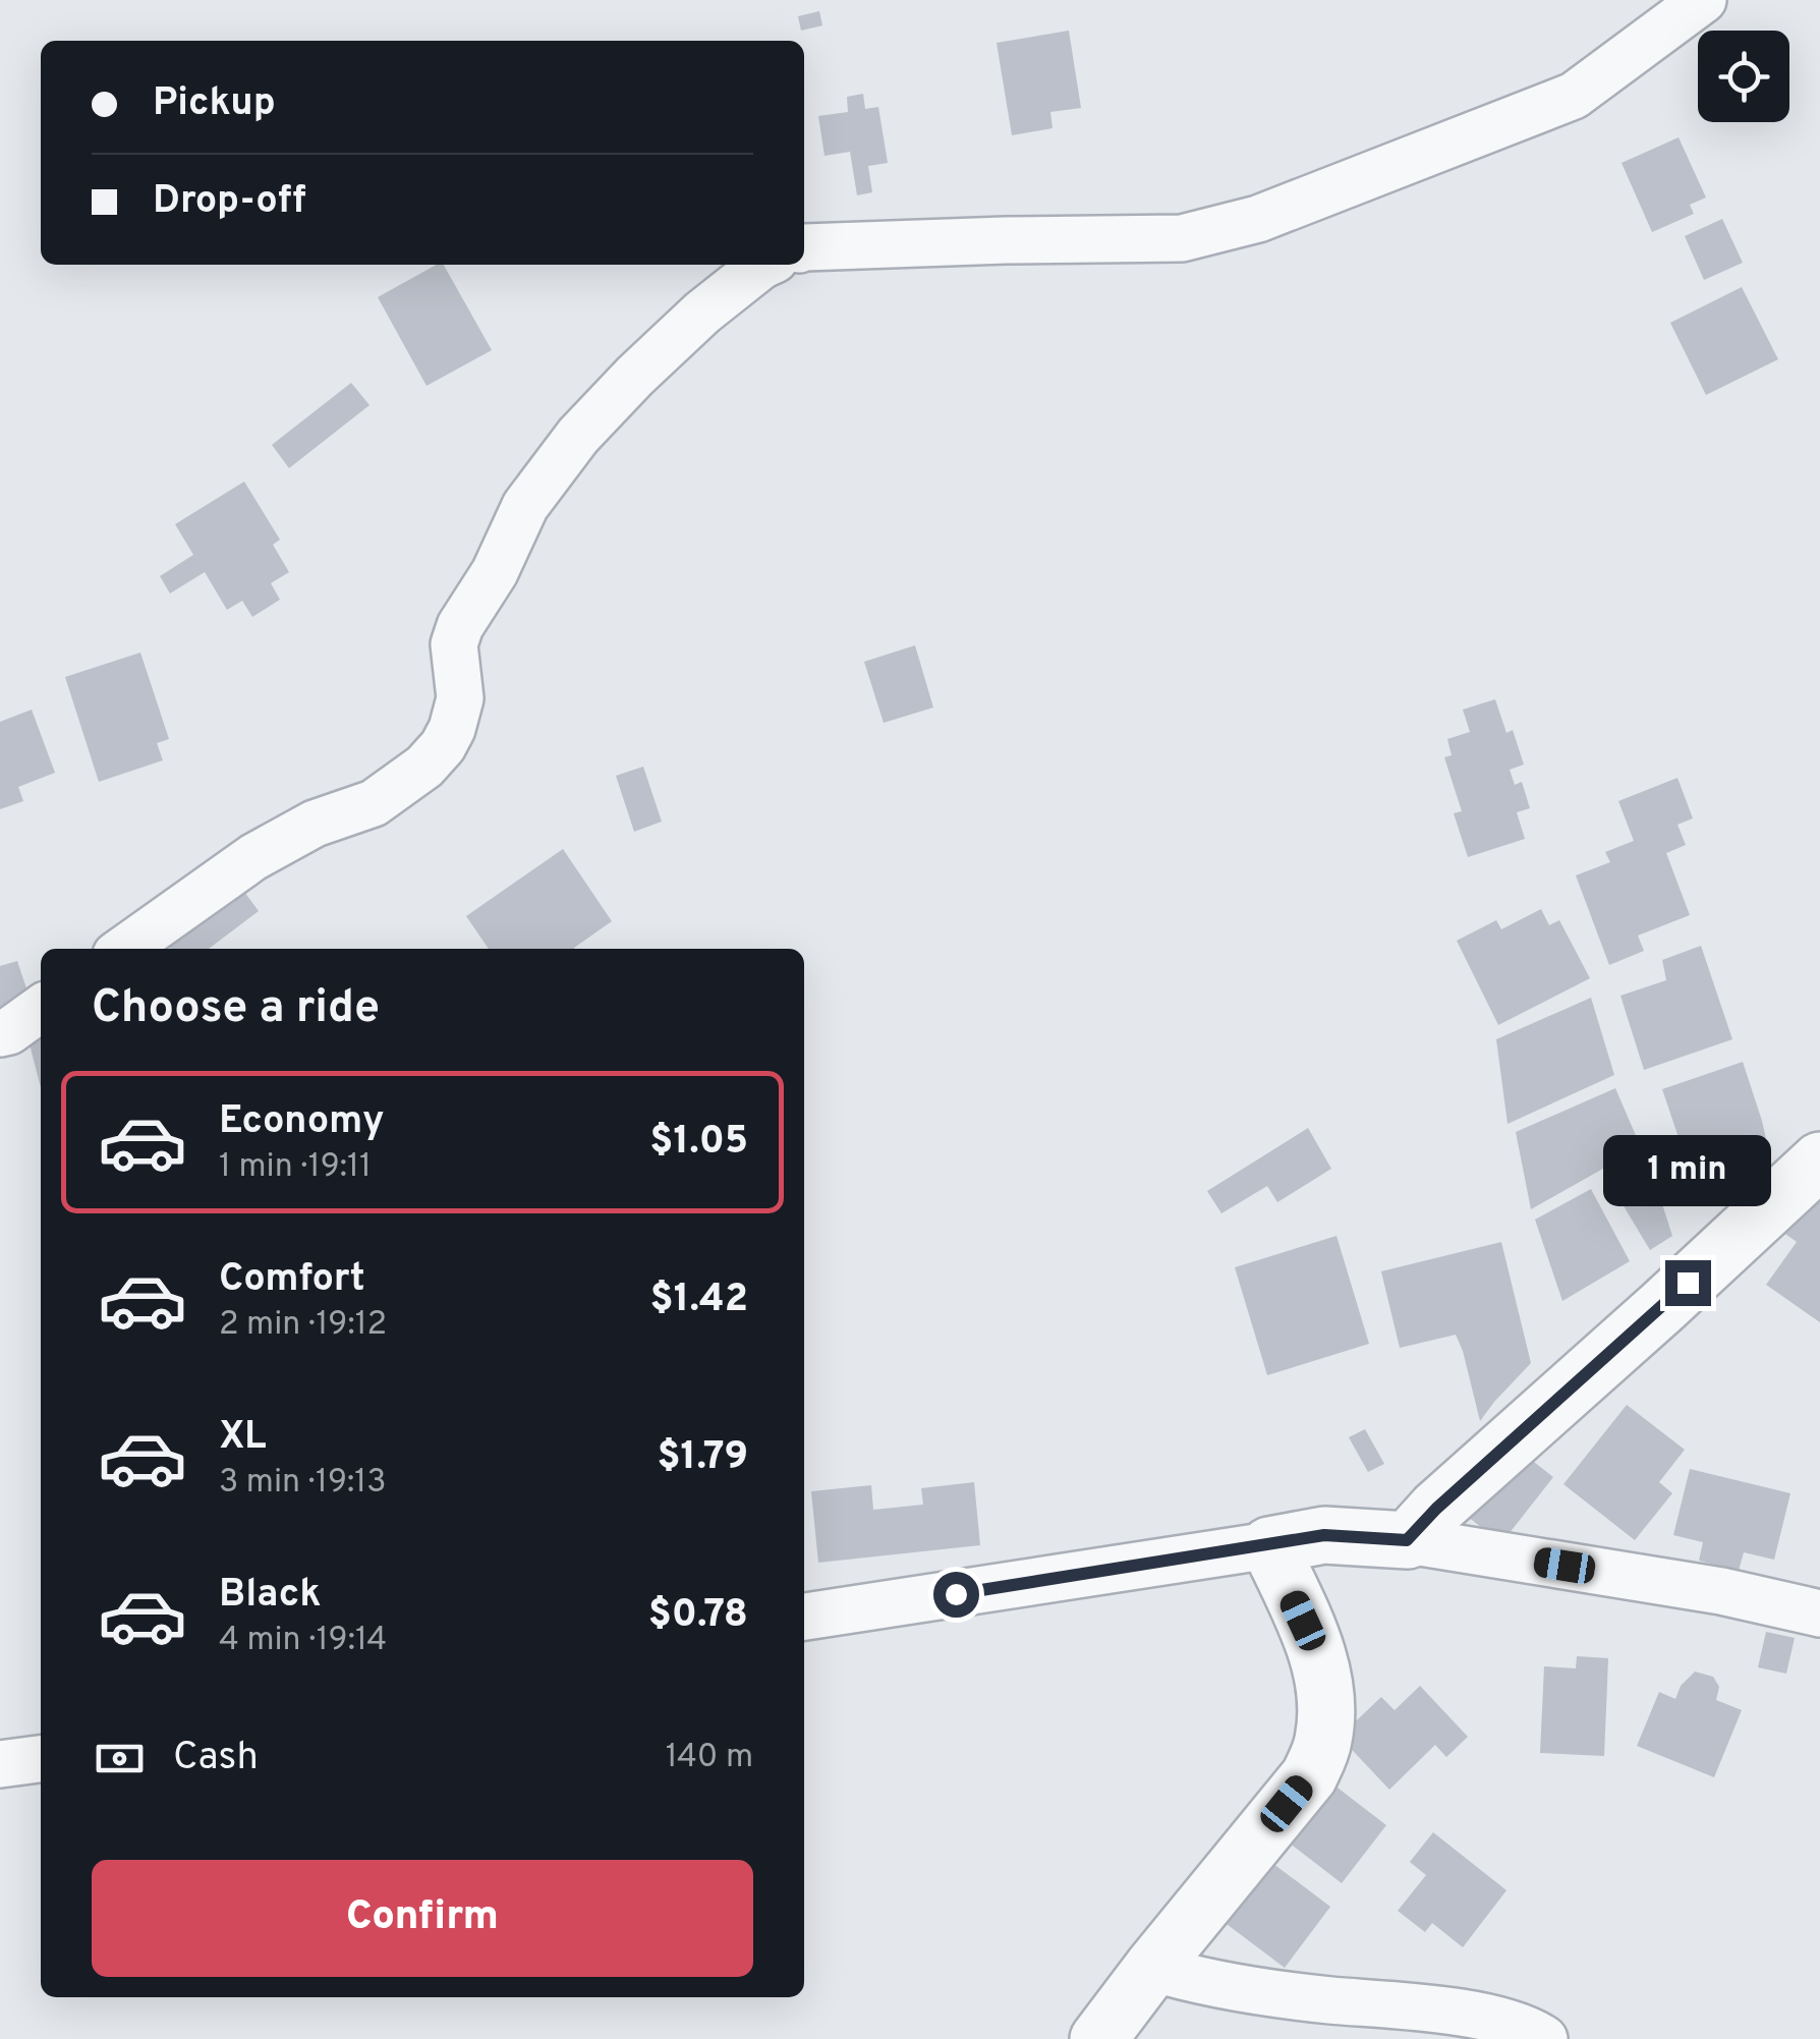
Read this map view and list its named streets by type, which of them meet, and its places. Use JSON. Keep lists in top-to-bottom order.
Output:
{
  "page": {
    "banner": ["Pickup", "Drop-off"],
    "heading": "Choose a ride",
    "list": [
      {
        "name": "Economy",
        "note": "1 min · 19:11",
        "value": "$1.05"
      },
      {
        "name": "Comfort",
        "note": "2 min · 19:12",
        "value": "$1.42"
      },
      {
        "name": "XL",
        "note": "3 min · 19:13",
        "value": "$1.79"
      },
      {
        "name": "Black",
        "note": "4 min · 19:14",
        "value": "$0.78"
      }
    ],
    "bubble": "1 min",
    "pay": ["Cash", "140 m"],
    "buttons": "Confirm"
  }
}
